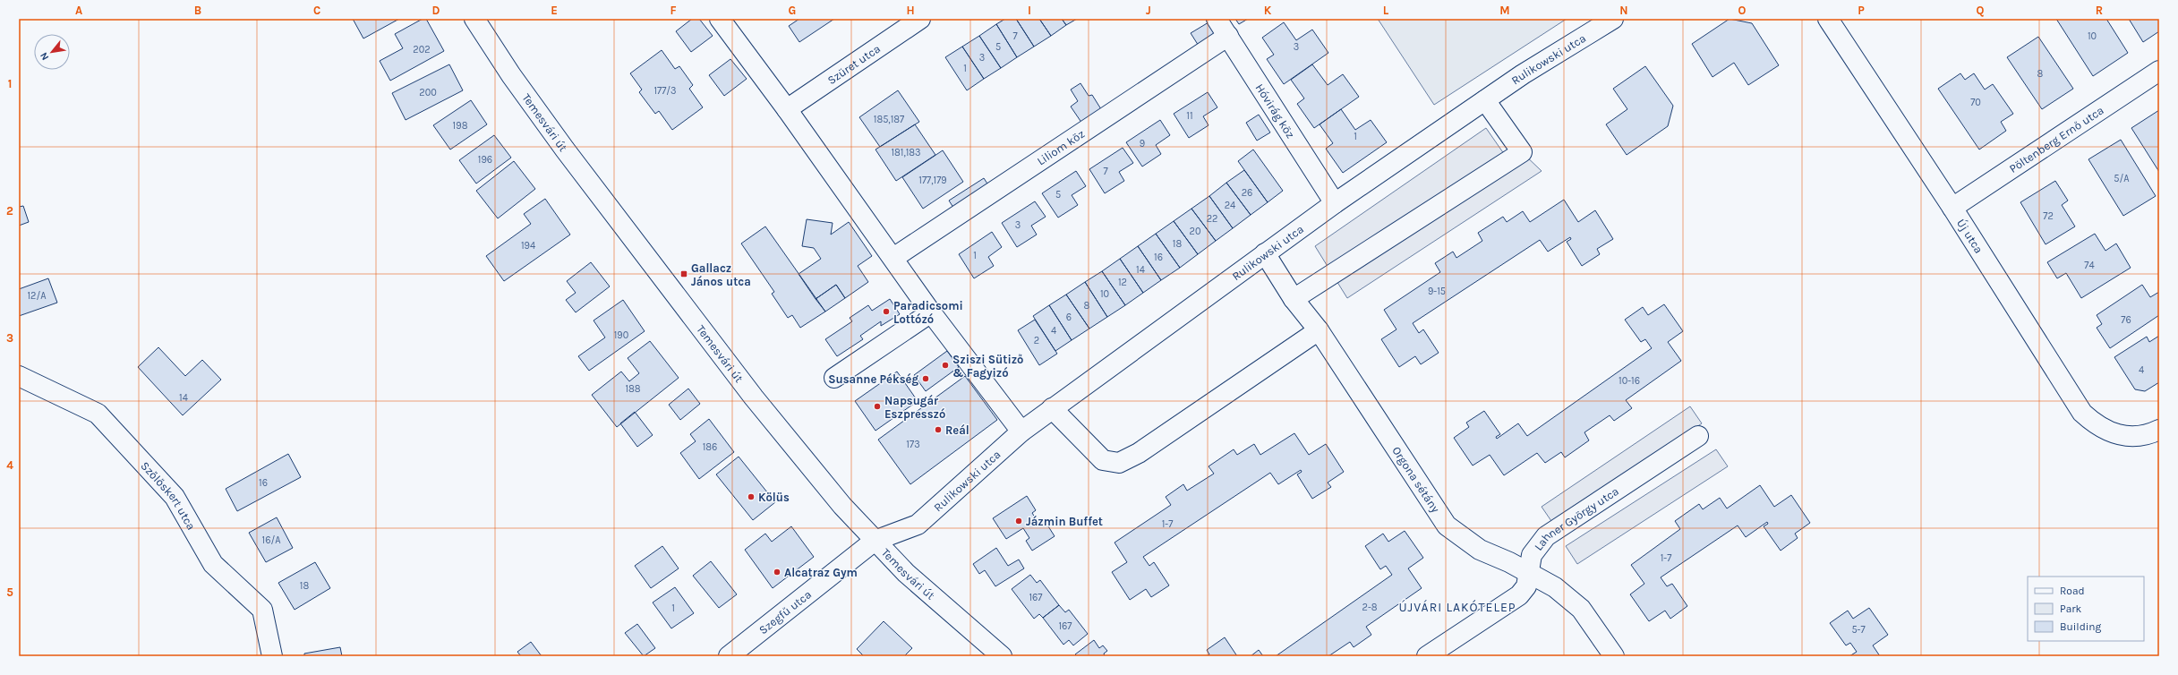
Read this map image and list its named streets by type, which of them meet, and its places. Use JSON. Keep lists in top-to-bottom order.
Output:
{
  "streets": {
    "street": [
      "Rulikowski utca",
      "Szüret utca",
      "Hóvirág köz",
      "Temesvári út",
      "Pöltenberg Ernő utca",
      "Liliom köz",
      "Új utca",
      "Orgona sétány",
      "Szőlőskert utca",
      "Lahner György utca",
      "Szegfű utca"
    ]
  },
  "crossings": [
    ["Rulikowski utca", "Hóvirág köz"],
    ["Rulikowski utca", "Temesvári út"],
    ["Rulikowski utca", "Orgona sétány"],
    ["Rulikowski utca", "Szegfű utca"],
    ["Hóvirág köz", "Liliom köz"],
    ["Temesvári út", "Szegfű utca"],
    ["Pöltenberg Ernő utca", "Új utca"],
    ["Orgona sétány", "Lahner György utca"]
  ],
  "districts": ["ÚJVÁRI LAKÓTELEP"],
  "places": {
    "transit": ["Gallacz János utca"],
    "other": [
      "Paradicsomi Lottózó",
      "Sziszi Sütiző & Fagyizó",
      "Susanne Pékség",
      "Napsugár Eszpresszó",
      "Reál",
      "Kölüs",
      "Jázmin Buffet",
      "Alcatraz Gym"
    ]
  },
  "house_numbers": [
    "7",
    "10",
    "5",
    "3",
    "202",
    "3",
    "1",
    "8",
    "177/3",
    "200",
    "70",
    "11",
    "185,187",
    "198",
    "1",
    "9",
    "181,183",
    "196",
    "7",
    "5/A",
    "177,179",
    "26",
    "5",
    "24",
    "72",
    "22",
    "3",
    "20",
    "18",
    "194",
    "1",
    "16",
    "74",
    "14",
    "12",
    "9-15",
    "10",
    "12/A",
    "8",
    "6",
    "76",
    "4",
    "190",
    "2",
    "4",
    "10-16",
    "188",
    "14",
    "173",
    "186",
    "16",
    "1-7",
    "16/A",
    "1-7",
    "18",
    "167",
    "2-8",
    "1",
    "167",
    "5-7"
  ],
  "legend": ["Road", "Park", "Building"],
  "north": "bottom left",
  "grid": {
    "columns": [
      "A",
      "B",
      "C",
      "D",
      "E",
      "F",
      "G",
      "H",
      "I",
      "J",
      "K",
      "L",
      "M",
      "N",
      "O",
      "P",
      "Q",
      "R"
    ],
    "rows": [
      "1",
      "2",
      "3",
      "4",
      "5"
    ]
  }
}
